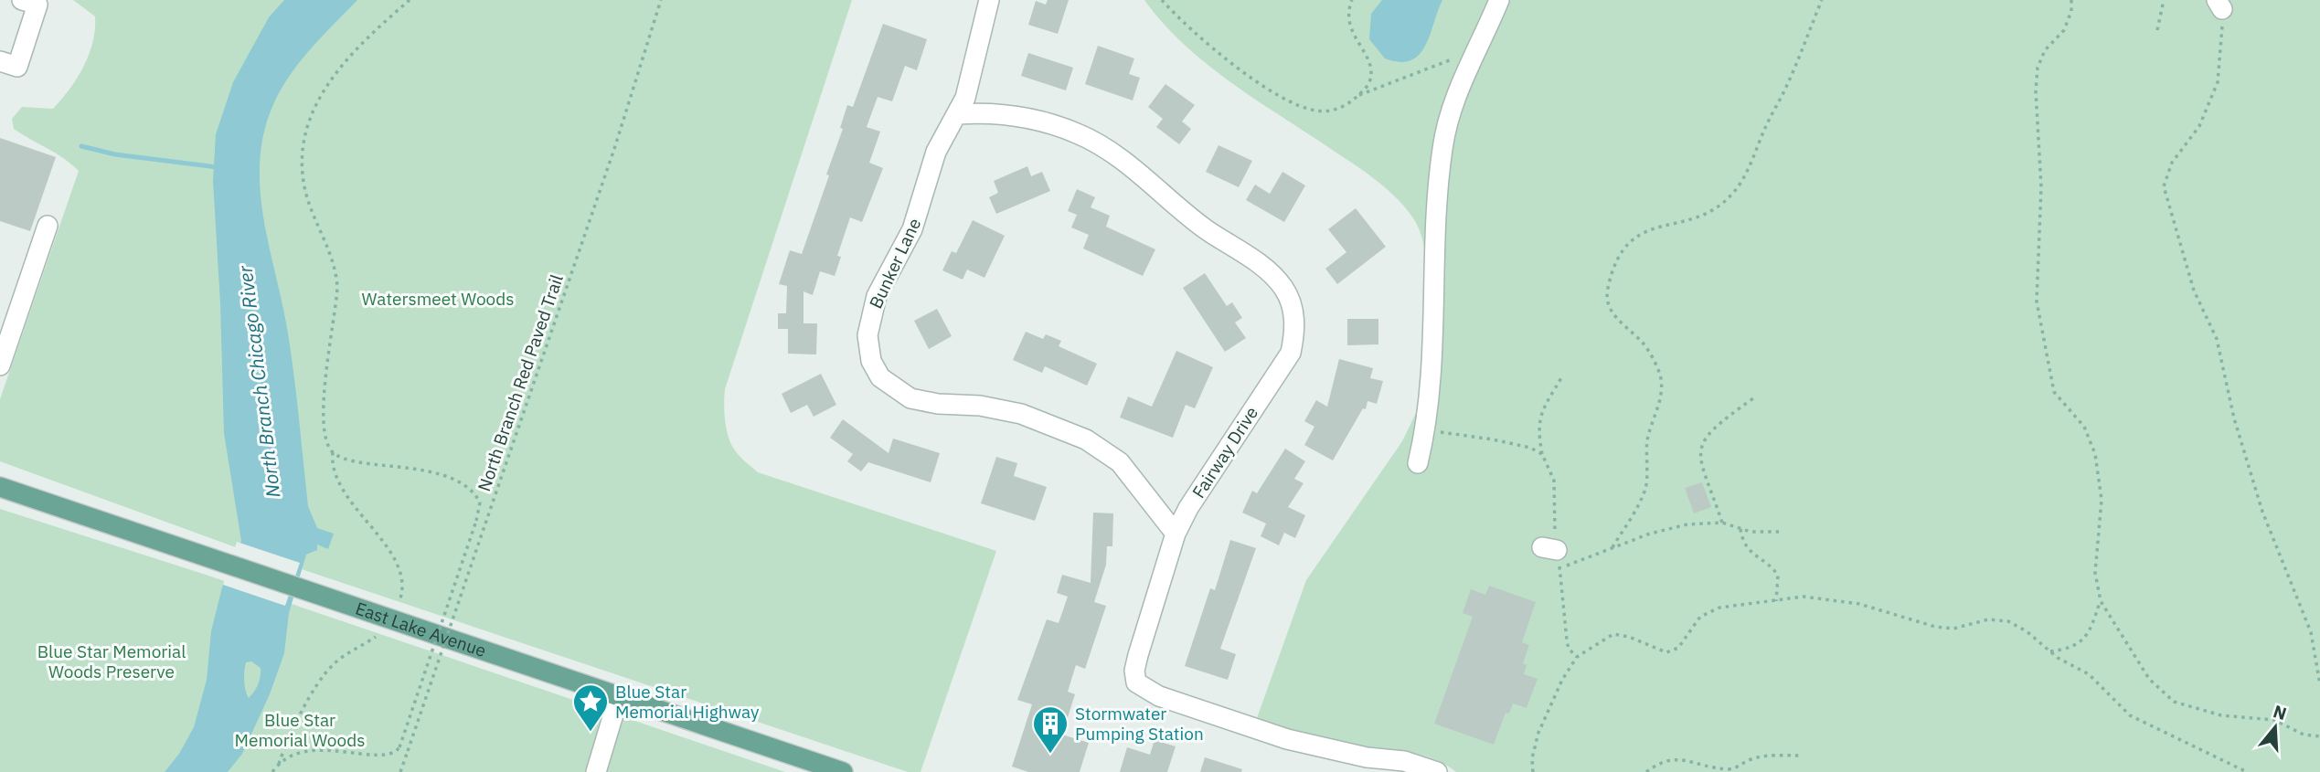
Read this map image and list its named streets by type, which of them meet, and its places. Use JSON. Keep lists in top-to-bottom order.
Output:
{
  "streets": {
    "main road": ["East Lake Avenue"],
    "street": ["Bunker Lane", "Fairway Drive"],
    "path": ["North Branch Red Paved Trail"]
  },
  "crossings": [
    ["Bunker Lane", "Fairway Drive"]
  ],
  "water": ["North Branch Chicago River"],
  "parks": ["Watersmeet Woods", "Blue Star Memorial Woods Preserve", "Blue Star Memorial Woods"],
  "places": {
    "place": ["Blue Star Memorial Highway"],
    "building": ["Stormwater Pumping Station"]
  },
  "north": "top"
}
